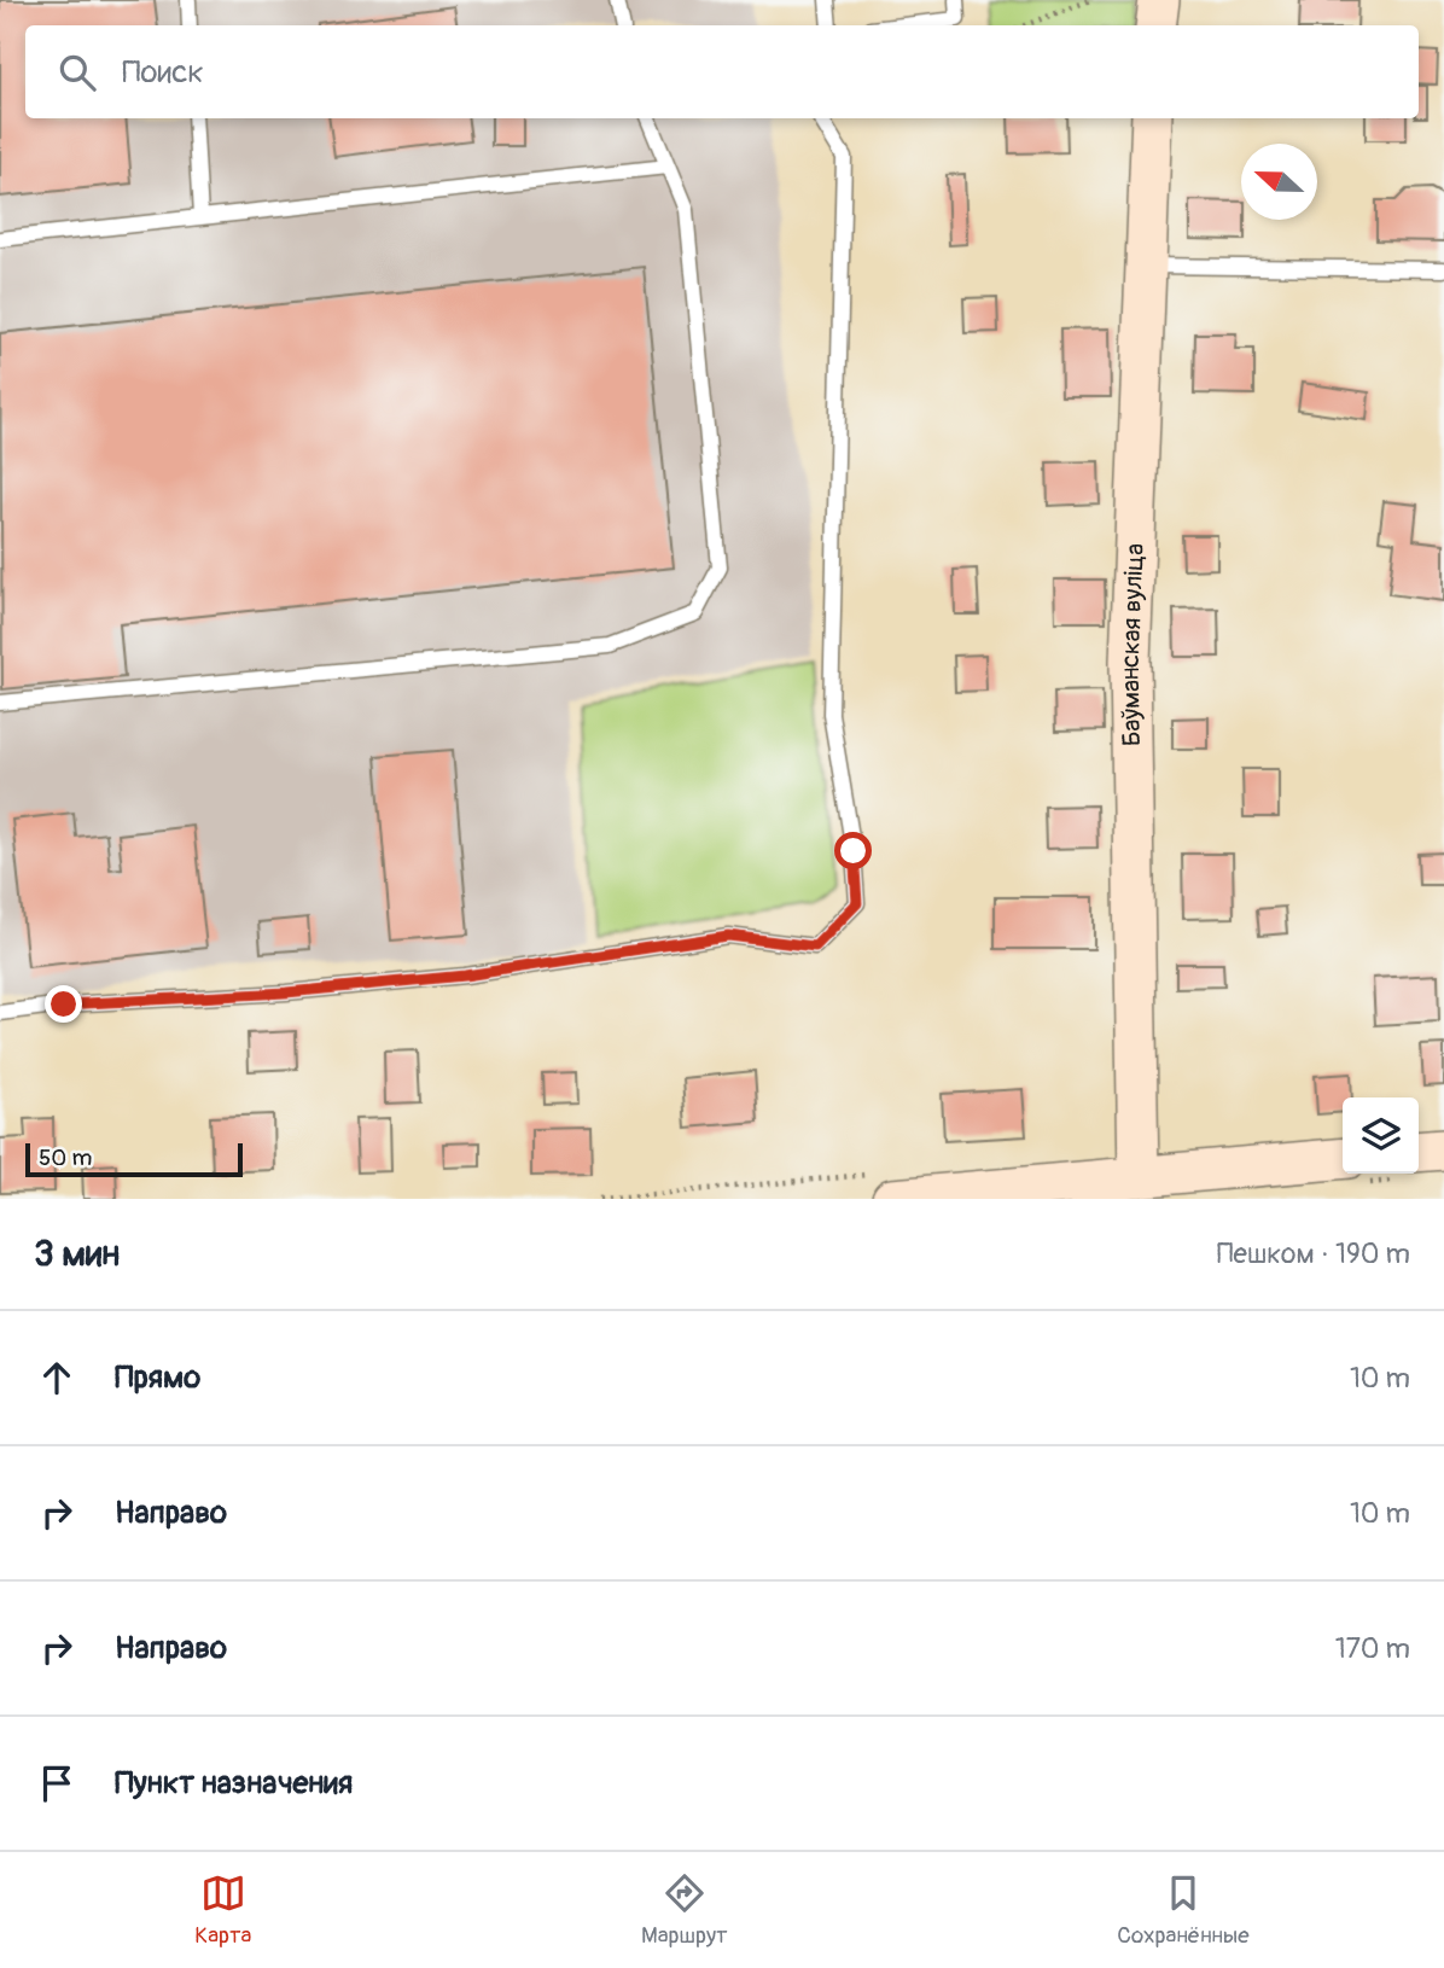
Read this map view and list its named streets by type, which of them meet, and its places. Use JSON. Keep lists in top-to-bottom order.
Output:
{
  "streets": {
    "street": ["Баўманская вуліца"]
  },
  "scale_bar": "50 m",
  "north": "left",
  "page": {
    "search": "Поиск",
    "scale": "50 m",
    "heading": ["3 мин", "Пешком · 190 m"],
    "list": [
      ["Прямо", "10 m"],
      ["Направо", "10 m"],
      ["Направо", "170 m"],
      "Пункт назначения"
    ],
    "nav": ["Карта", "Маршрут", "Сохранённые"]
  }
}
